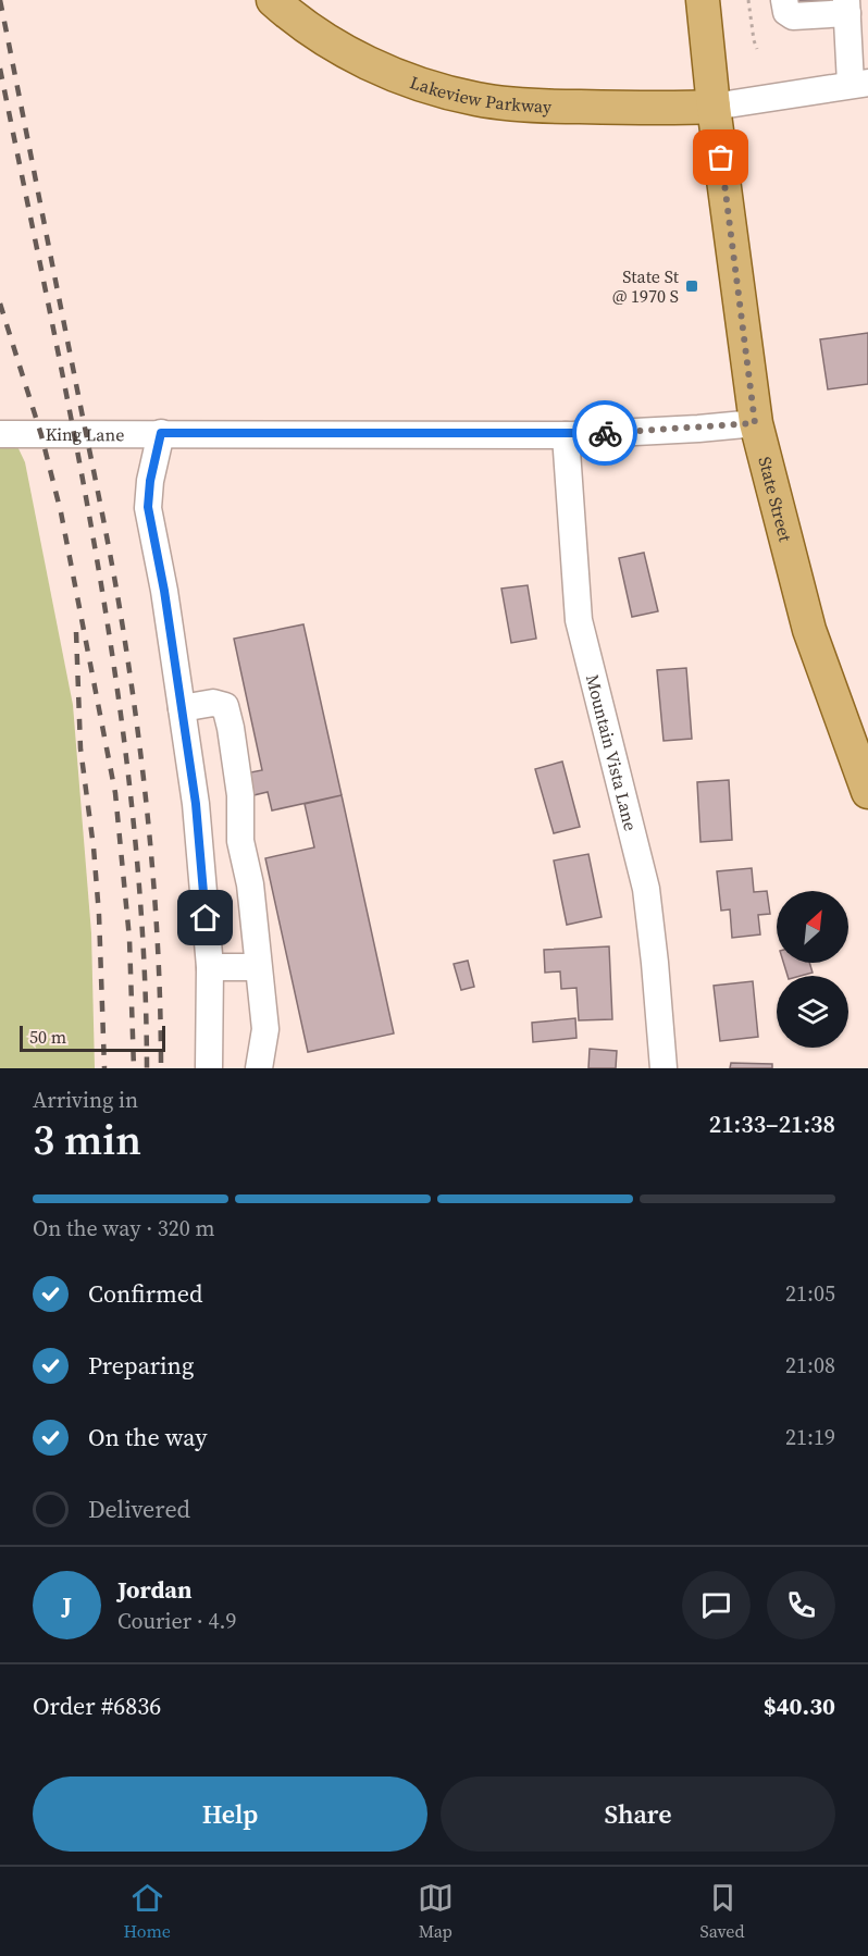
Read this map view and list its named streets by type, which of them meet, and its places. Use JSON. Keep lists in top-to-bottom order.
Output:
{
  "streets": {
    "main road": ["Lakeview Parkway", "State Street"],
    "street": ["King Lane", "Mountain Vista Lane"]
  },
  "crossings": [
    ["Lakeview Parkway", "State Street"],
    ["King Lane", "State Street"],
    ["King Lane", "Mountain Vista Lane"]
  ],
  "places": {
    "transit": ["State St @ 1970 S"]
  },
  "scale_bar": "50 m",
  "north": "top right",
  "page": {
    "scale": "50 m",
    "heading": ["3 min", "Arriving in", "21:33–21:38"],
    "panel": [
      "Jordan",
      "Courier · 4.9",
      "Order #6836",
      "$40.30"
    ],
    "bar": "On the way · 320 m",
    "list": [
      ["Confirmed", "21:05"],
      ["Preparing", "21:08"],
      ["On the way", "21:19"],
      "Delivered"
    ],
    "round": "J",
    "buttons": ["Help", "Share"],
    "tabs": ["Home", "Map", "Saved"]
  }
}
